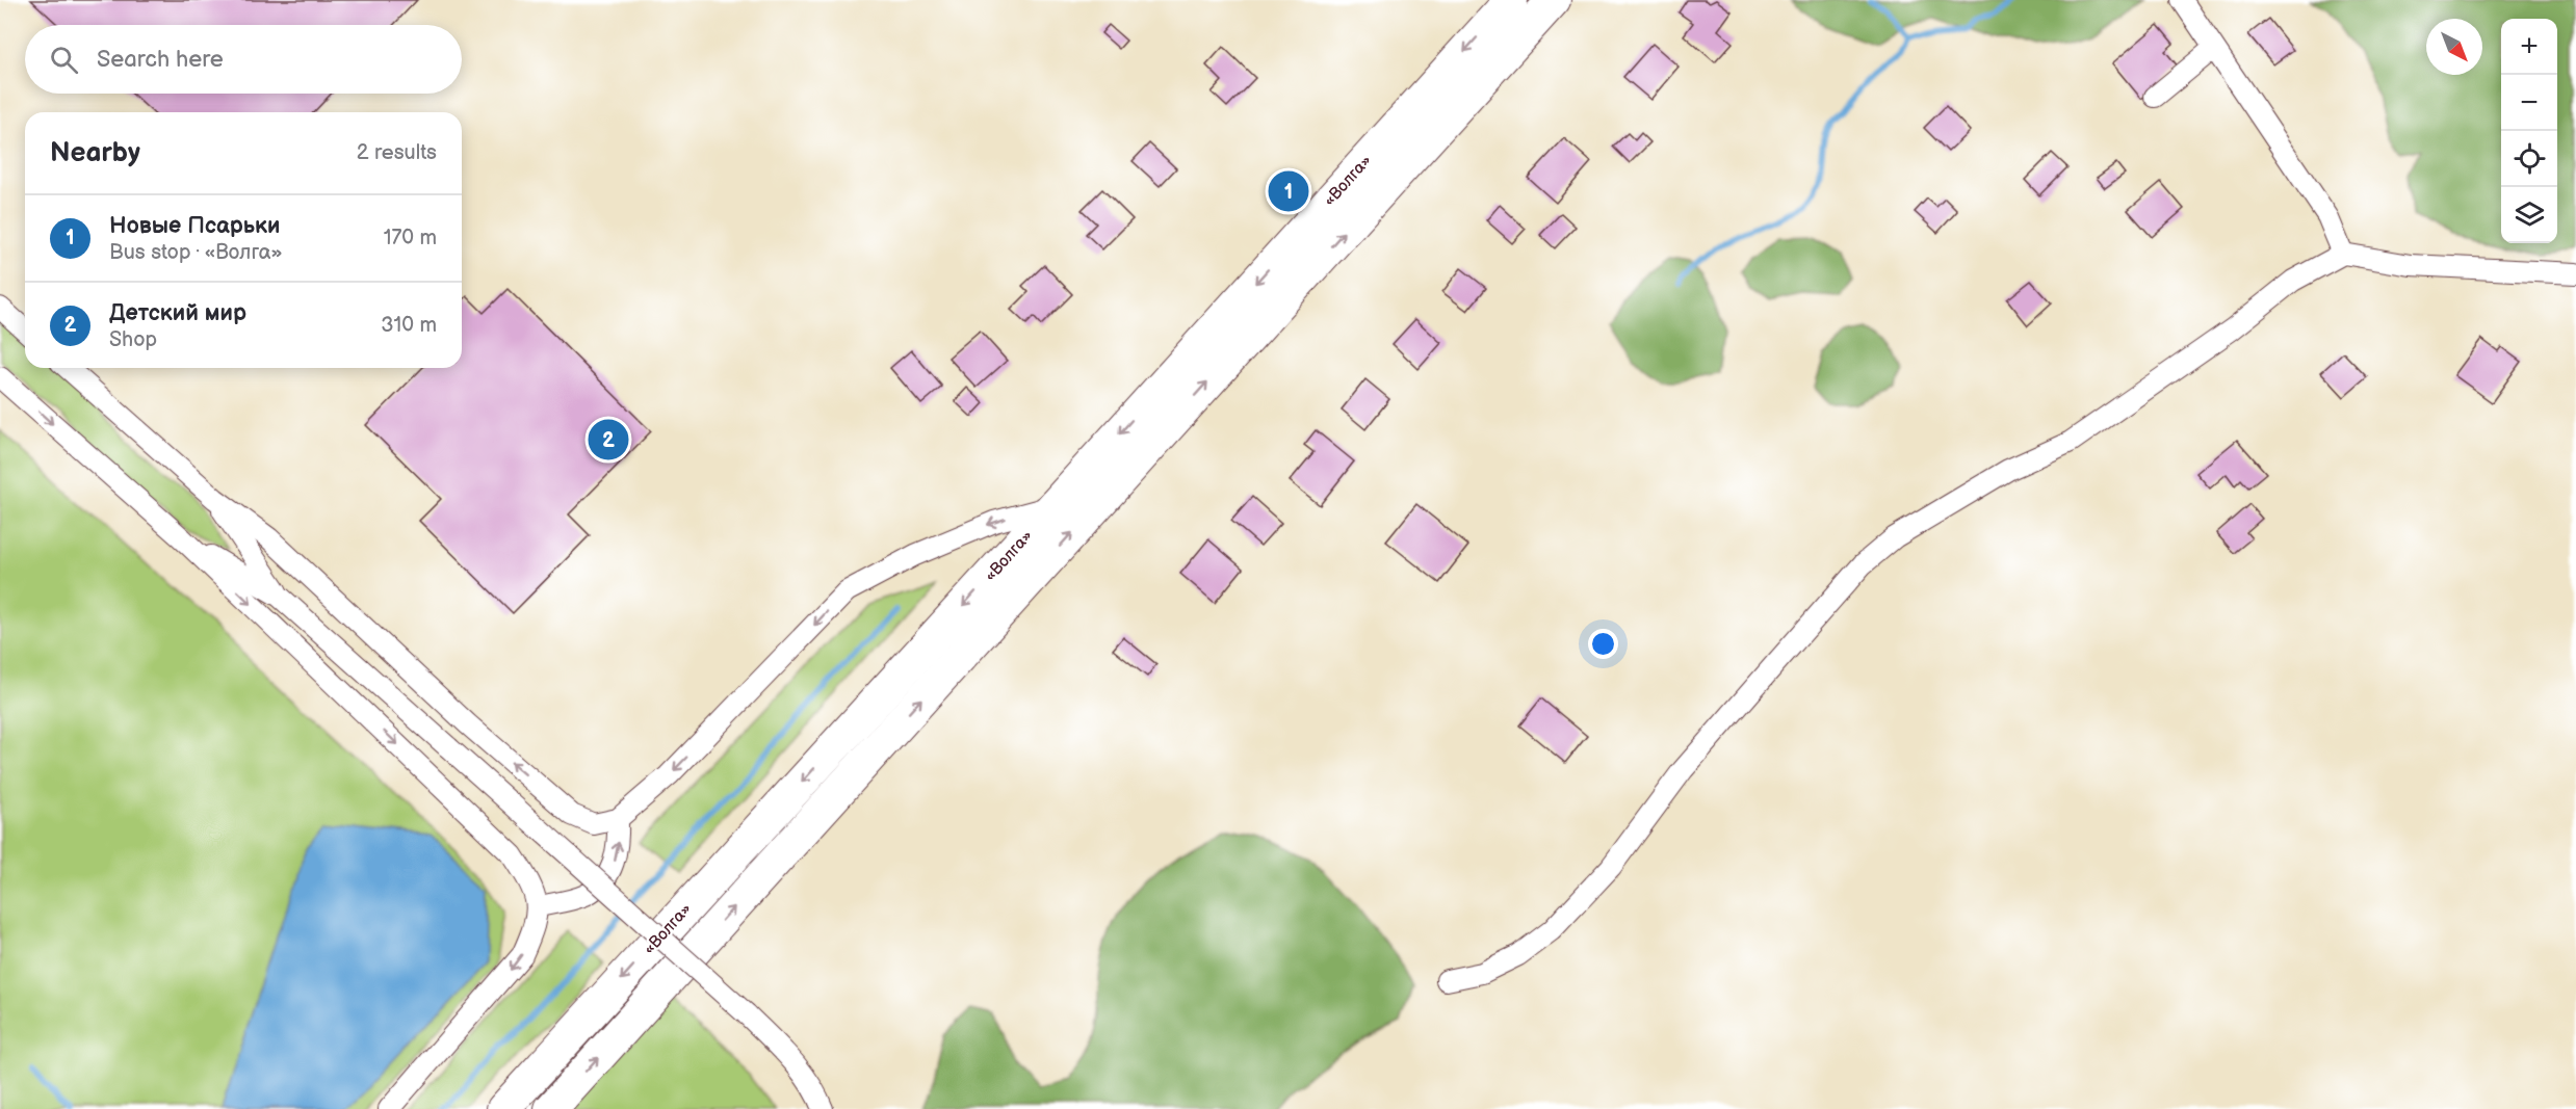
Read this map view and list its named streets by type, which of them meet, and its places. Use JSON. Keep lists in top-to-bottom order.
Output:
{
  "streets": {
    "highway": ["«Волга»"]
  },
  "north": "bottom right",
  "page": {
    "map_buttons": ["+", "−"],
    "search": "Search here",
    "heading": ["Nearby", "2 results"],
    "pins": ["1", "2"],
    "list": [
      {
        "mark": "1",
        "name": "Новые Псарьки",
        "note": "Bus stop · «Волга»",
        "value": "170 m"
      },
      {
        "mark": "2",
        "name": "Детский мир",
        "note": "Shop",
        "value": "310 m"
      }
    ]
  }
}
